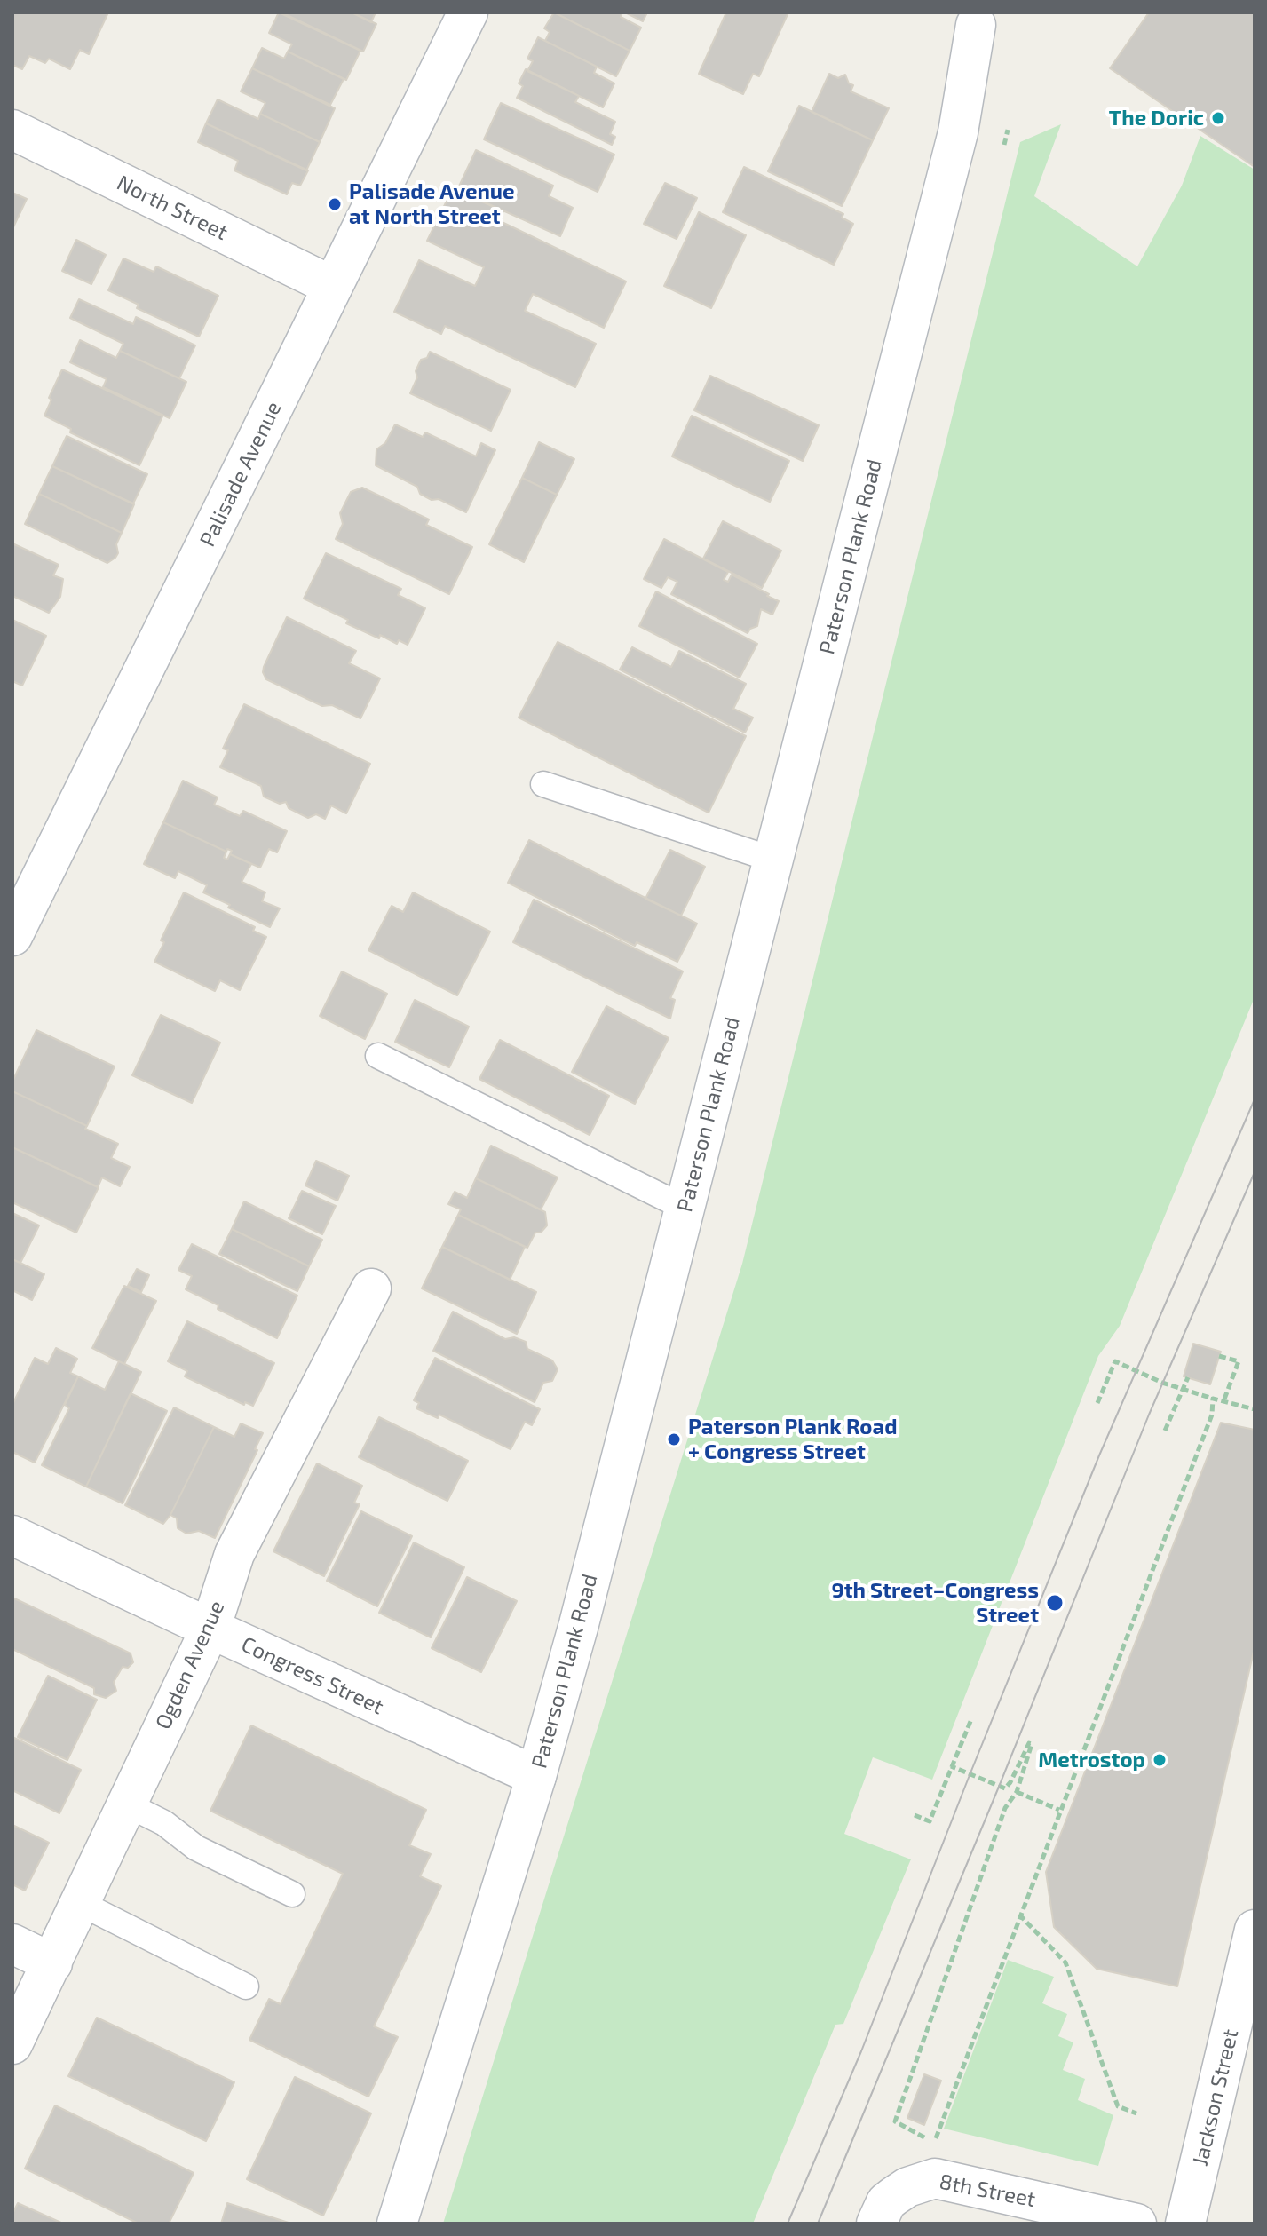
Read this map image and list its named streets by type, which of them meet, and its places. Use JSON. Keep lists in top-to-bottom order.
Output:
{
  "streets": {
    "main road": [
      "North Street",
      "Palisade Avenue",
      "Paterson Plank Road",
      "Ogden Avenue",
      "Congress Street",
      "Jackson Street",
      "8th Street"
    ]
  },
  "crossings": [
    ["North Street", "Palisade Avenue"],
    ["Paterson Plank Road", "Congress Street"],
    ["Ogden Avenue", "Congress Street"]
  ],
  "places": [
    "The Doric",
    "Palisade Avenue at North Street",
    "Paterson Plank Road + Congress Street",
    "9th Street–Congress Street",
    "Metrostop"
  ]
}
